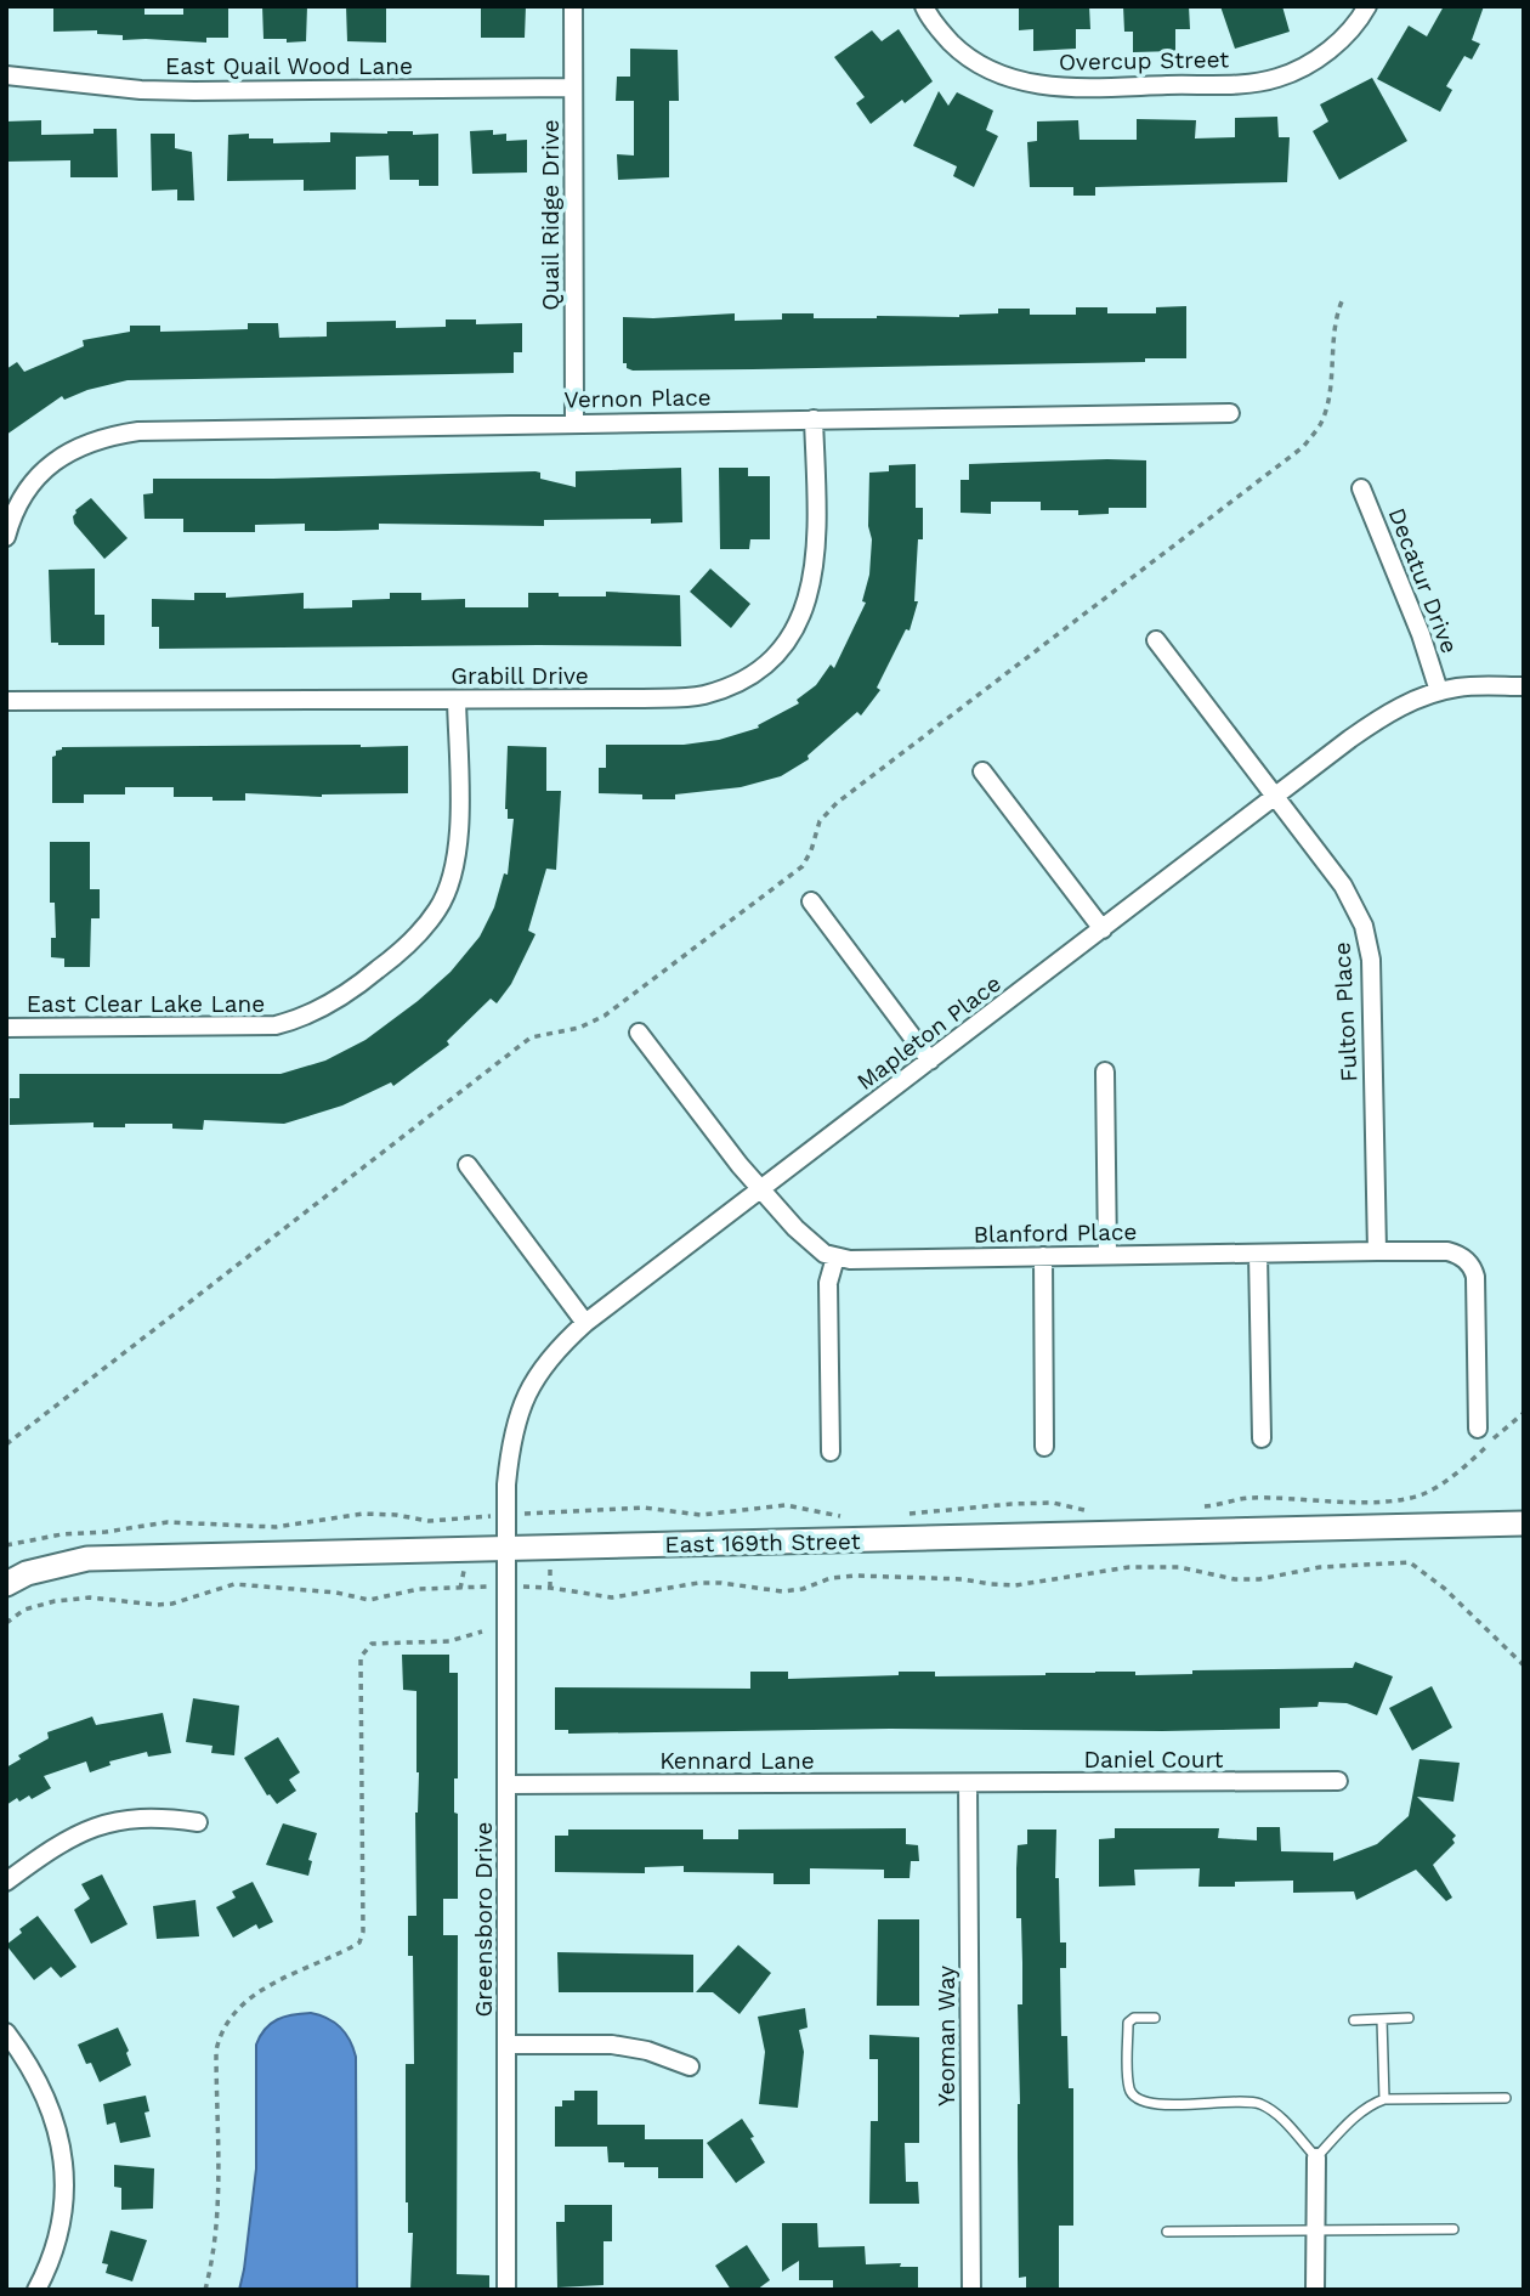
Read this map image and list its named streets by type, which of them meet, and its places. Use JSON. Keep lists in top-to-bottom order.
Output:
{
  "streets": {
    "street": [
      "Overcup Street",
      "East Quail Wood Lane",
      "Quail Ridge Drive",
      "Vernon Place",
      "Decatur Drive",
      "Grabill Drive",
      "East Clear Lake Lane",
      "Fulton Place",
      "Mapleton Place",
      "Blanford Place",
      "East 169th Street",
      "Daniel Court",
      "Kennard Lane",
      "Greensboro Drive",
      "Yeoman Way"
    ]
  },
  "crossings": [
    ["East Quail Wood Lane", "Quail Ridge Drive"],
    ["Quail Ridge Drive", "Vernon Place"],
    ["Vernon Place", "Grabill Drive"],
    ["Decatur Drive", "Mapleton Place"],
    ["Grabill Drive", "East Clear Lake Lane"],
    ["Fulton Place", "Mapleton Place"],
    ["Fulton Place", "Blanford Place"],
    ["Mapleton Place", "East 169th Street"],
    ["Mapleton Place", "Greensboro Drive"],
    ["East 169th Street", "Greensboro Drive"],
    ["Daniel Court", "Kennard Lane"],
    ["Daniel Court", "Yeoman Way"],
    ["Kennard Lane", "Greensboro Drive"],
    ["Kennard Lane", "Yeoman Way"]
  ]
}
